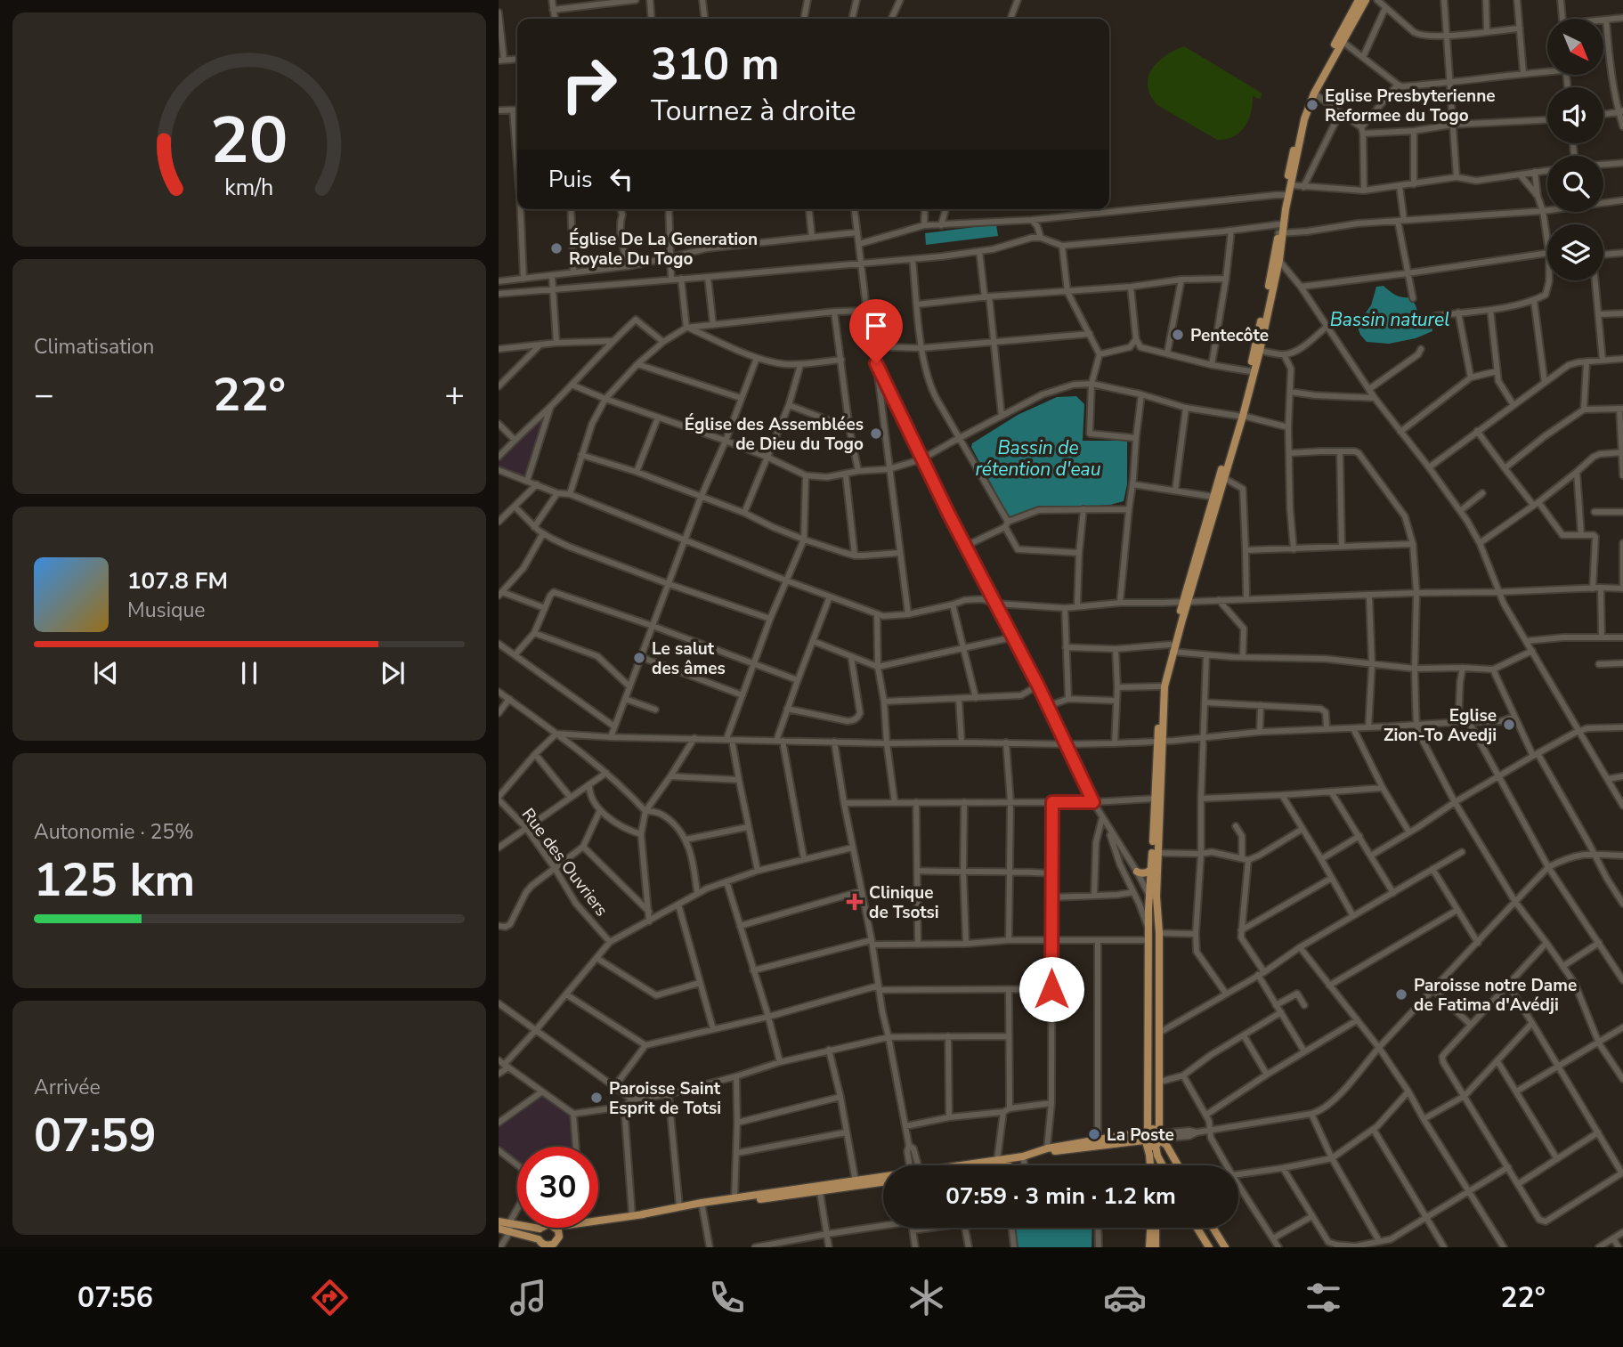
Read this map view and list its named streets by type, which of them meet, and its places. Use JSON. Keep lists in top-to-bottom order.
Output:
{
  "streets": {
    "street": ["Rue des Ouvriers"]
  },
  "water": ["Bassin naturel", "Bassin de rétention d'eau"],
  "places": {
    "other": [
      "Eglise Presbyterienne Reformee du Togo",
      "Église De La Generation Royale Du Togo",
      "Pentecôte",
      "Église des Assemblées de Dieu du Togo",
      "Le salut des âmes",
      "Eglise Zion-To Avedji",
      "Paroisse notre Dame de Fatima d'Avédji",
      "Paroisse Saint Esprit de Totsi",
      "La Poste"
    ],
    "health": ["Clinique de Tsotsi"]
  },
  "north": "bottom right",
  "page": {
    "turn": ["310 m", "Tournez à droite"],
    "then": "Puis",
    "tile": [
      "Climatisation",
      ["Autonomie · 25%", "125 km"],
      ["Arrivée", "07:59"]
    ],
    "heat": ["−", "22°", "+"],
    "song": ["107.8 FM", "Musique"],
    "limit": "30",
    "trip": "07:59 · 3 min · 1.2 km",
    "tabs": ["07:56", "22°"],
    "gauge": ["20", "km/h"]
  }
}
